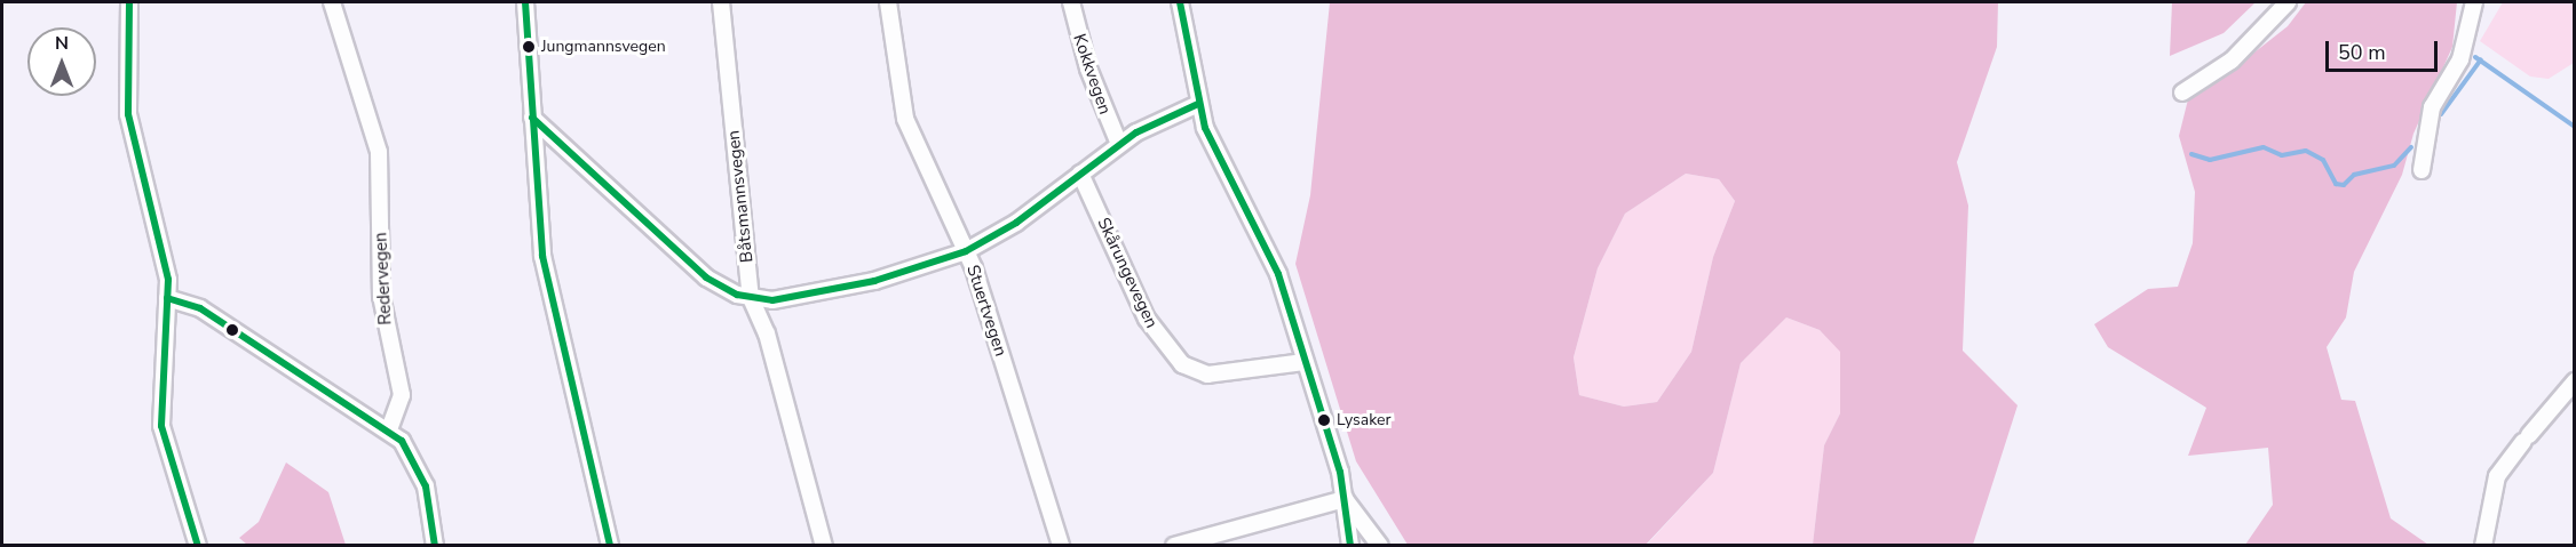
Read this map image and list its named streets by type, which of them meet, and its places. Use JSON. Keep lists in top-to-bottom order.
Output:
{
  "streets": {
    "street": [
      "Kokkvegen",
      "Båtsmannsvegen",
      "Skårungevegen",
      "Redervegen",
      "Stuertvegen"
    ]
  },
  "places": ["Jungmannsvegen", "Lysaker"],
  "scale_bar": "50 m",
  "north": "top"
}
